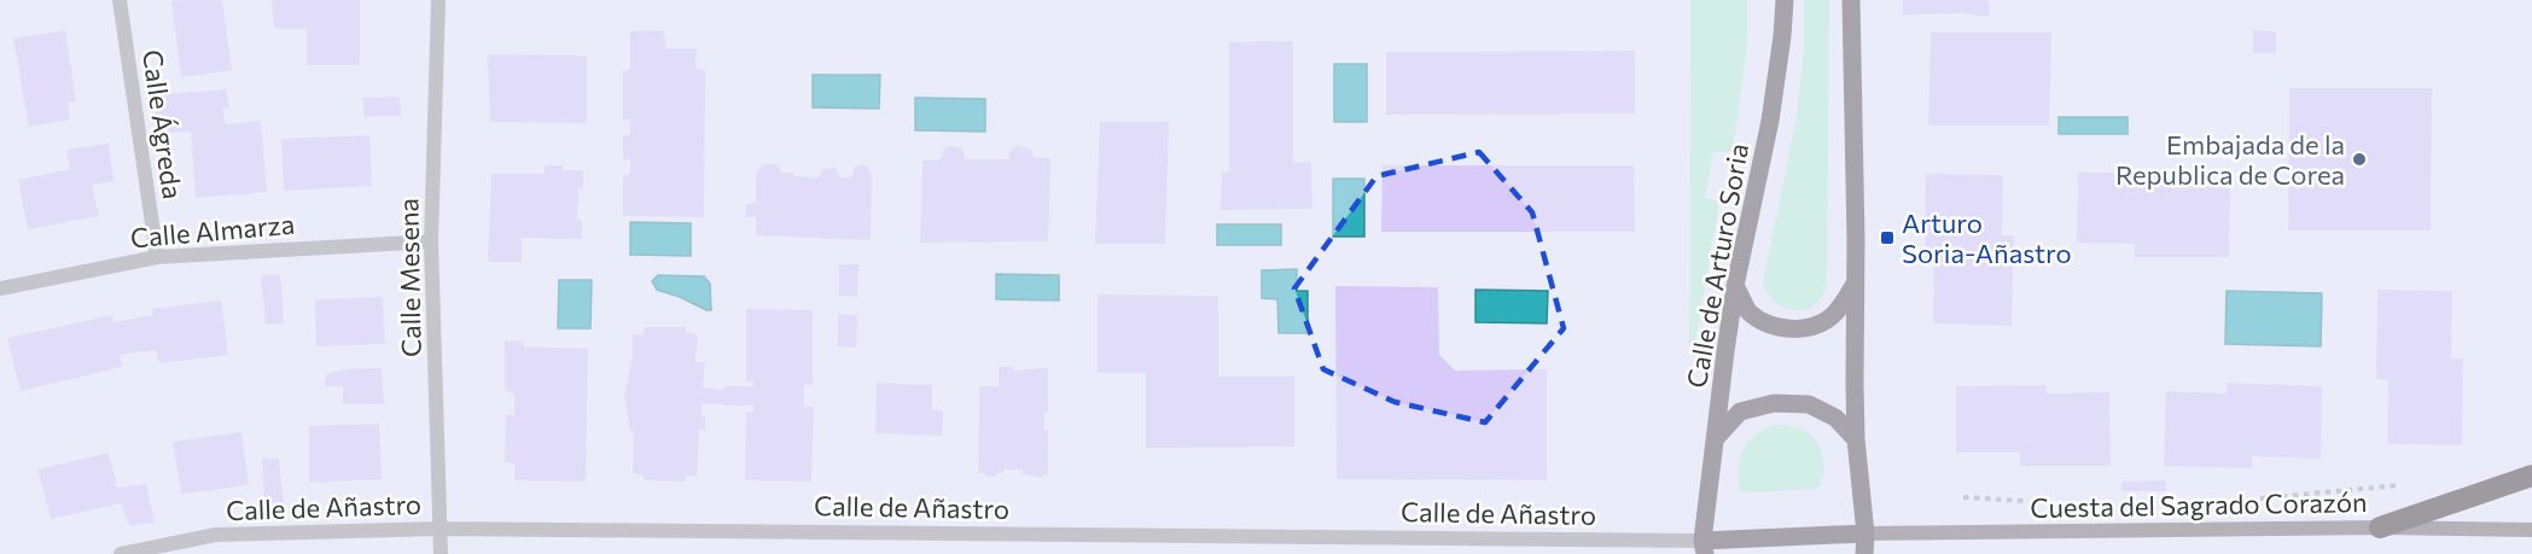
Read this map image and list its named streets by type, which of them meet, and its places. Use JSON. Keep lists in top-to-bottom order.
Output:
{
  "streets": {
    "main road": ["Calle de Arturo Soria", "Cuesta del Sagrado Corazón"],
    "street": [
      "Calle Ágreda",
      "Calle Almarza",
      "Calle Mesena",
      "Calle de Añastro"
    ]
  },
  "crossings": [
    ["Calle Ágreda", "Calle Almarza"],
    ["Calle Almarza", "Calle Mesena"],
    ["Calle de Arturo Soria", "Calle de Añastro"],
    ["Calle Mesena", "Calle de Añastro"]
  ],
  "places": {
    "other": ["Embajada de la Republica de Corea"],
    "transit": ["Arturo Soria-Añastro"]
  }
}
